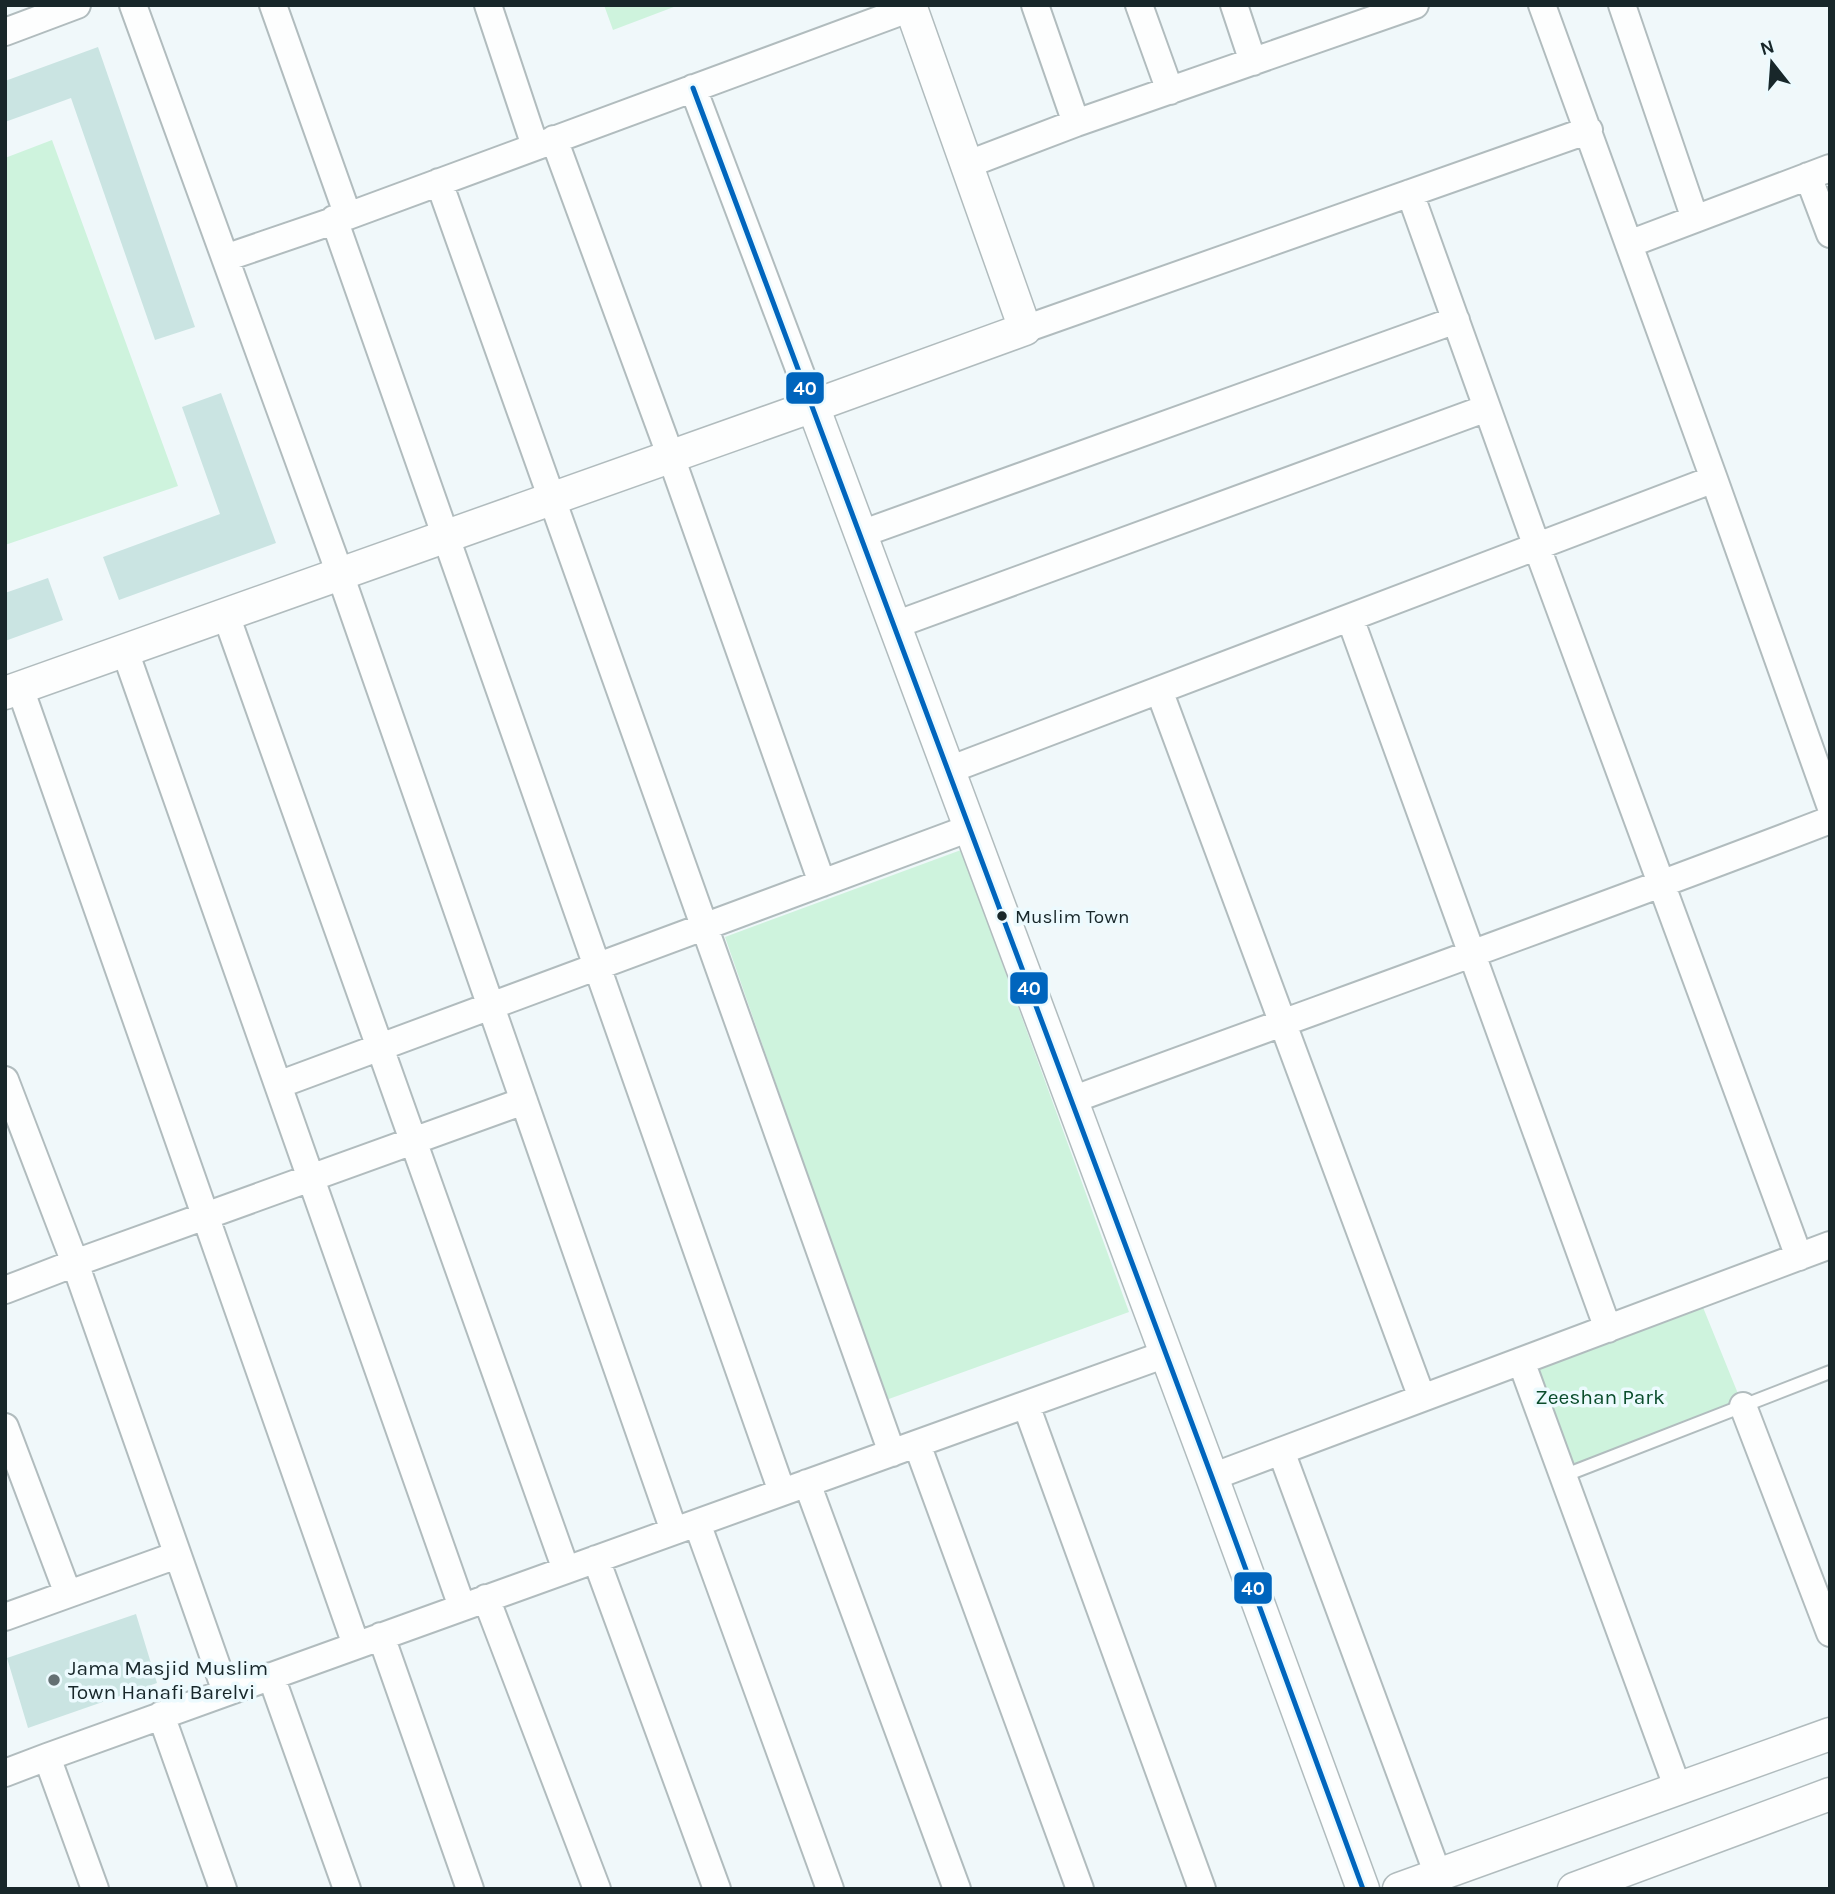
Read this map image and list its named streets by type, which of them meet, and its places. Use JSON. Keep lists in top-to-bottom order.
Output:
{
  "parks": ["Zeeshan Park"],
  "places": ["Muslim Town", "Jama Masjid Muslim Town Hanafi Barelvi"],
  "lines": ["transit line 40"],
  "north": "top"
}
